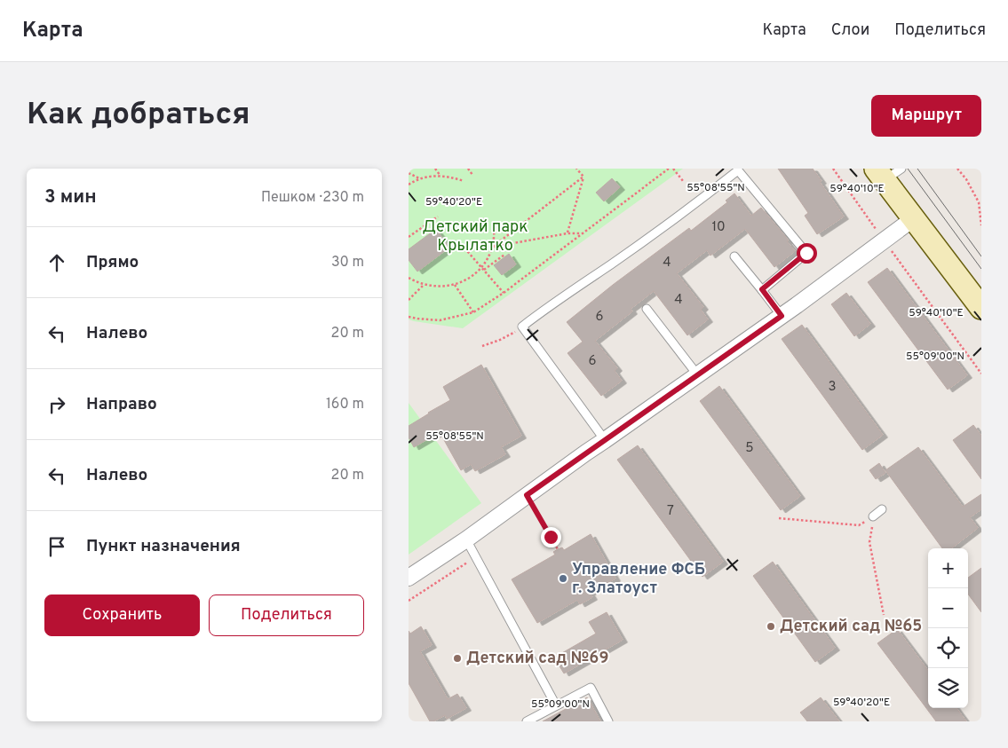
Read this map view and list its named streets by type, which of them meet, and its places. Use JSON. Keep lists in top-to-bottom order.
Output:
{
  "parks": ["Детский парк Крылатко"],
  "places": ["Управление ФСБ г. Златоуст", "Детский сад №65", "Детский сад №69"],
  "house_numbers": [
    "10",
    "4",
    "4",
    "6",
    "6",
    "3",
    "5",
    "7"
  ],
  "page": {
    "header": "Карта",
    "nav": ["Карта", "Слои", "Поделиться"],
    "buttons": [
      "Маршрут",
      ["Сохранить", "Поделиться"]
    ],
    "title": "Как добраться",
    "heading": ["3 мин", "Пешком · 230 m"],
    "list": [
      ["Прямо", "30 m"],
      ["Налево", "20 m"],
      ["Направо", "160 m"],
      ["Налево", "20 m"],
      "Пункт назначения"
    ],
    "map_buttons": ["+", "−"]
  },
  "coordinates": [
    "55°08'55\"N",
    "59°40'10\"E",
    "59°40'20\"E",
    "55°09'00\"N"
  ]
}
